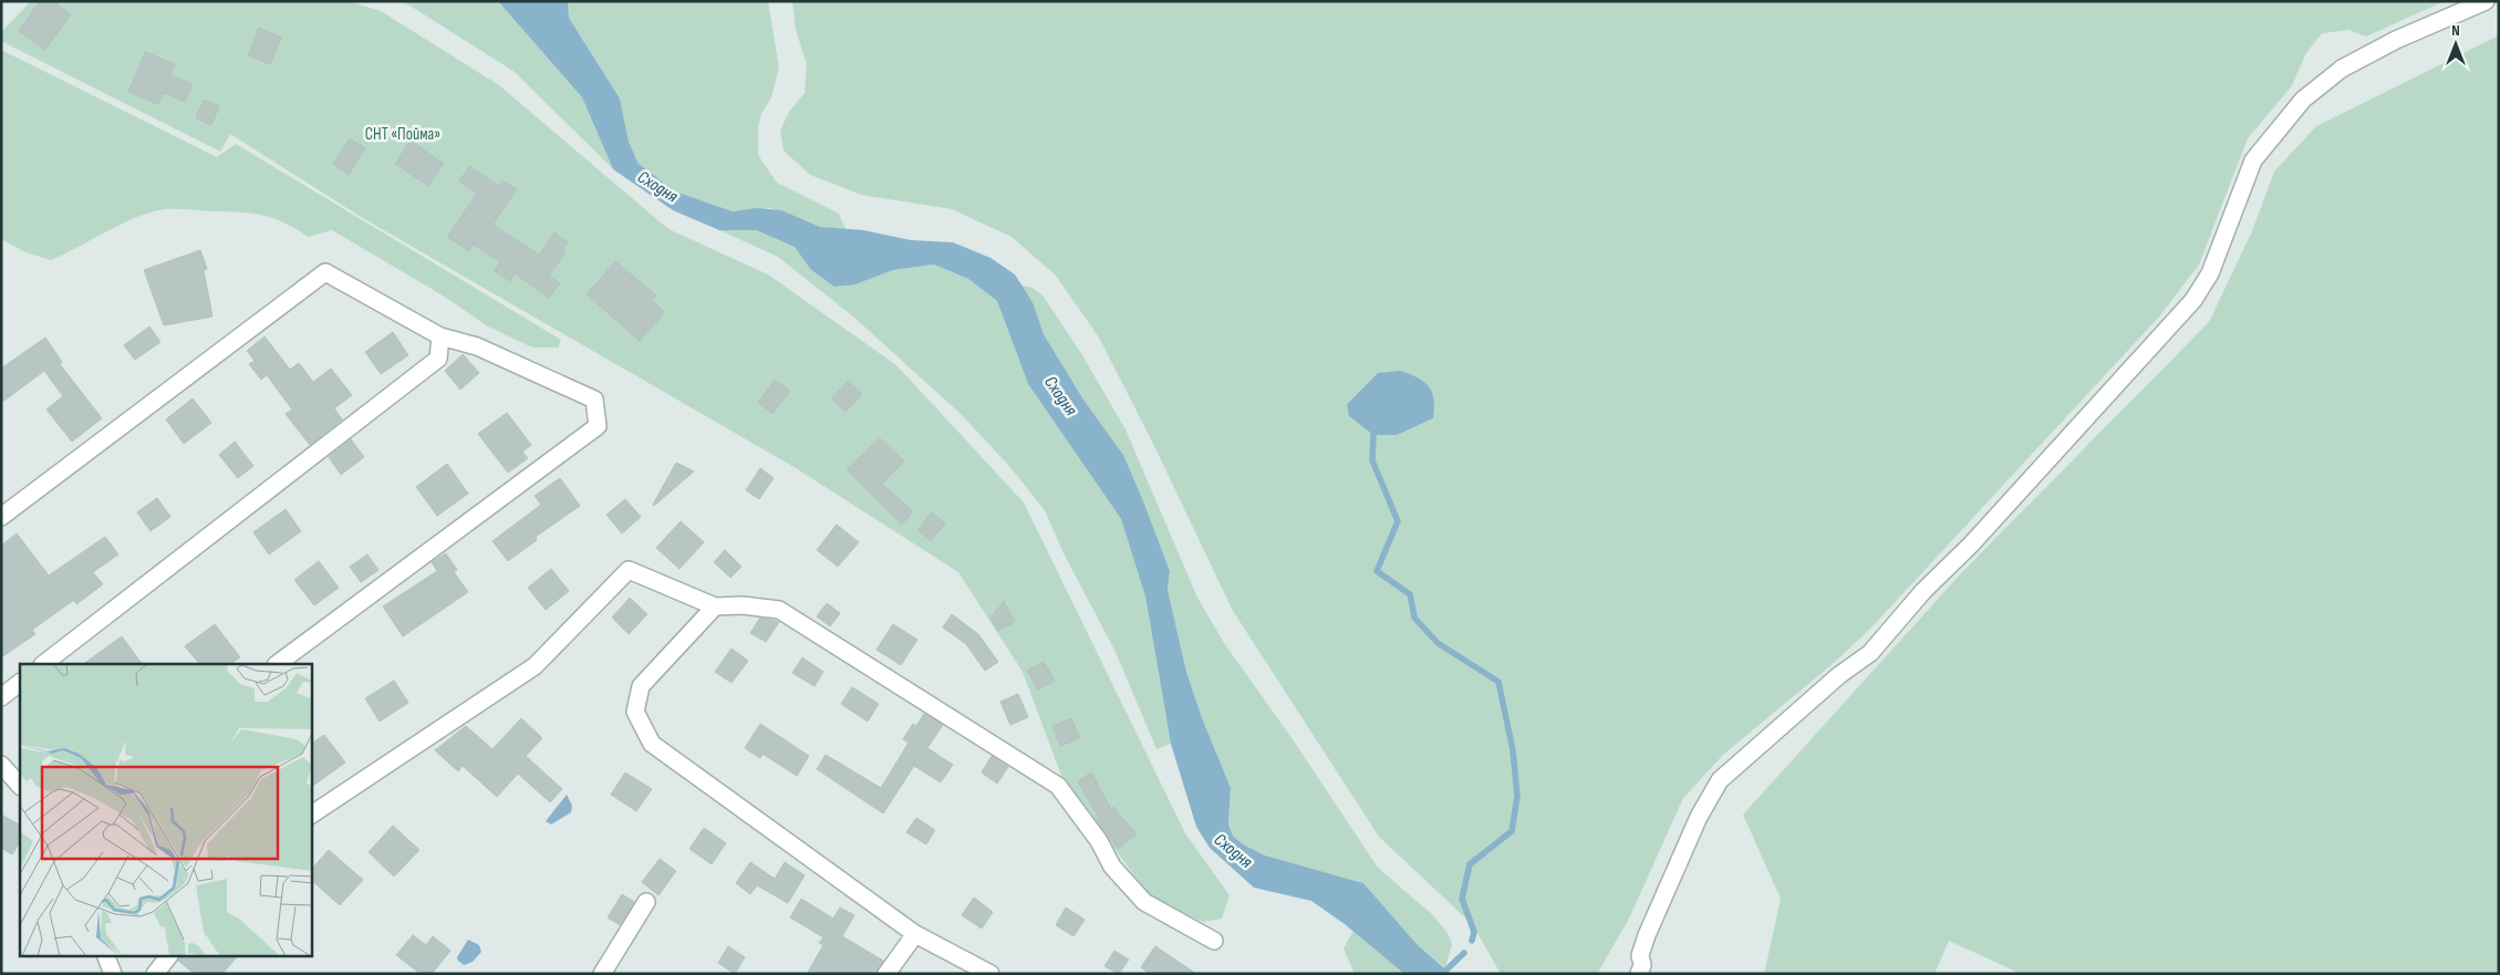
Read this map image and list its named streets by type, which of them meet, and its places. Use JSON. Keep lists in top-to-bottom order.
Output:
{
  "water": ["Сходня"],
  "parks": ["СНТ «Пойма»"],
  "north": "top"
}
